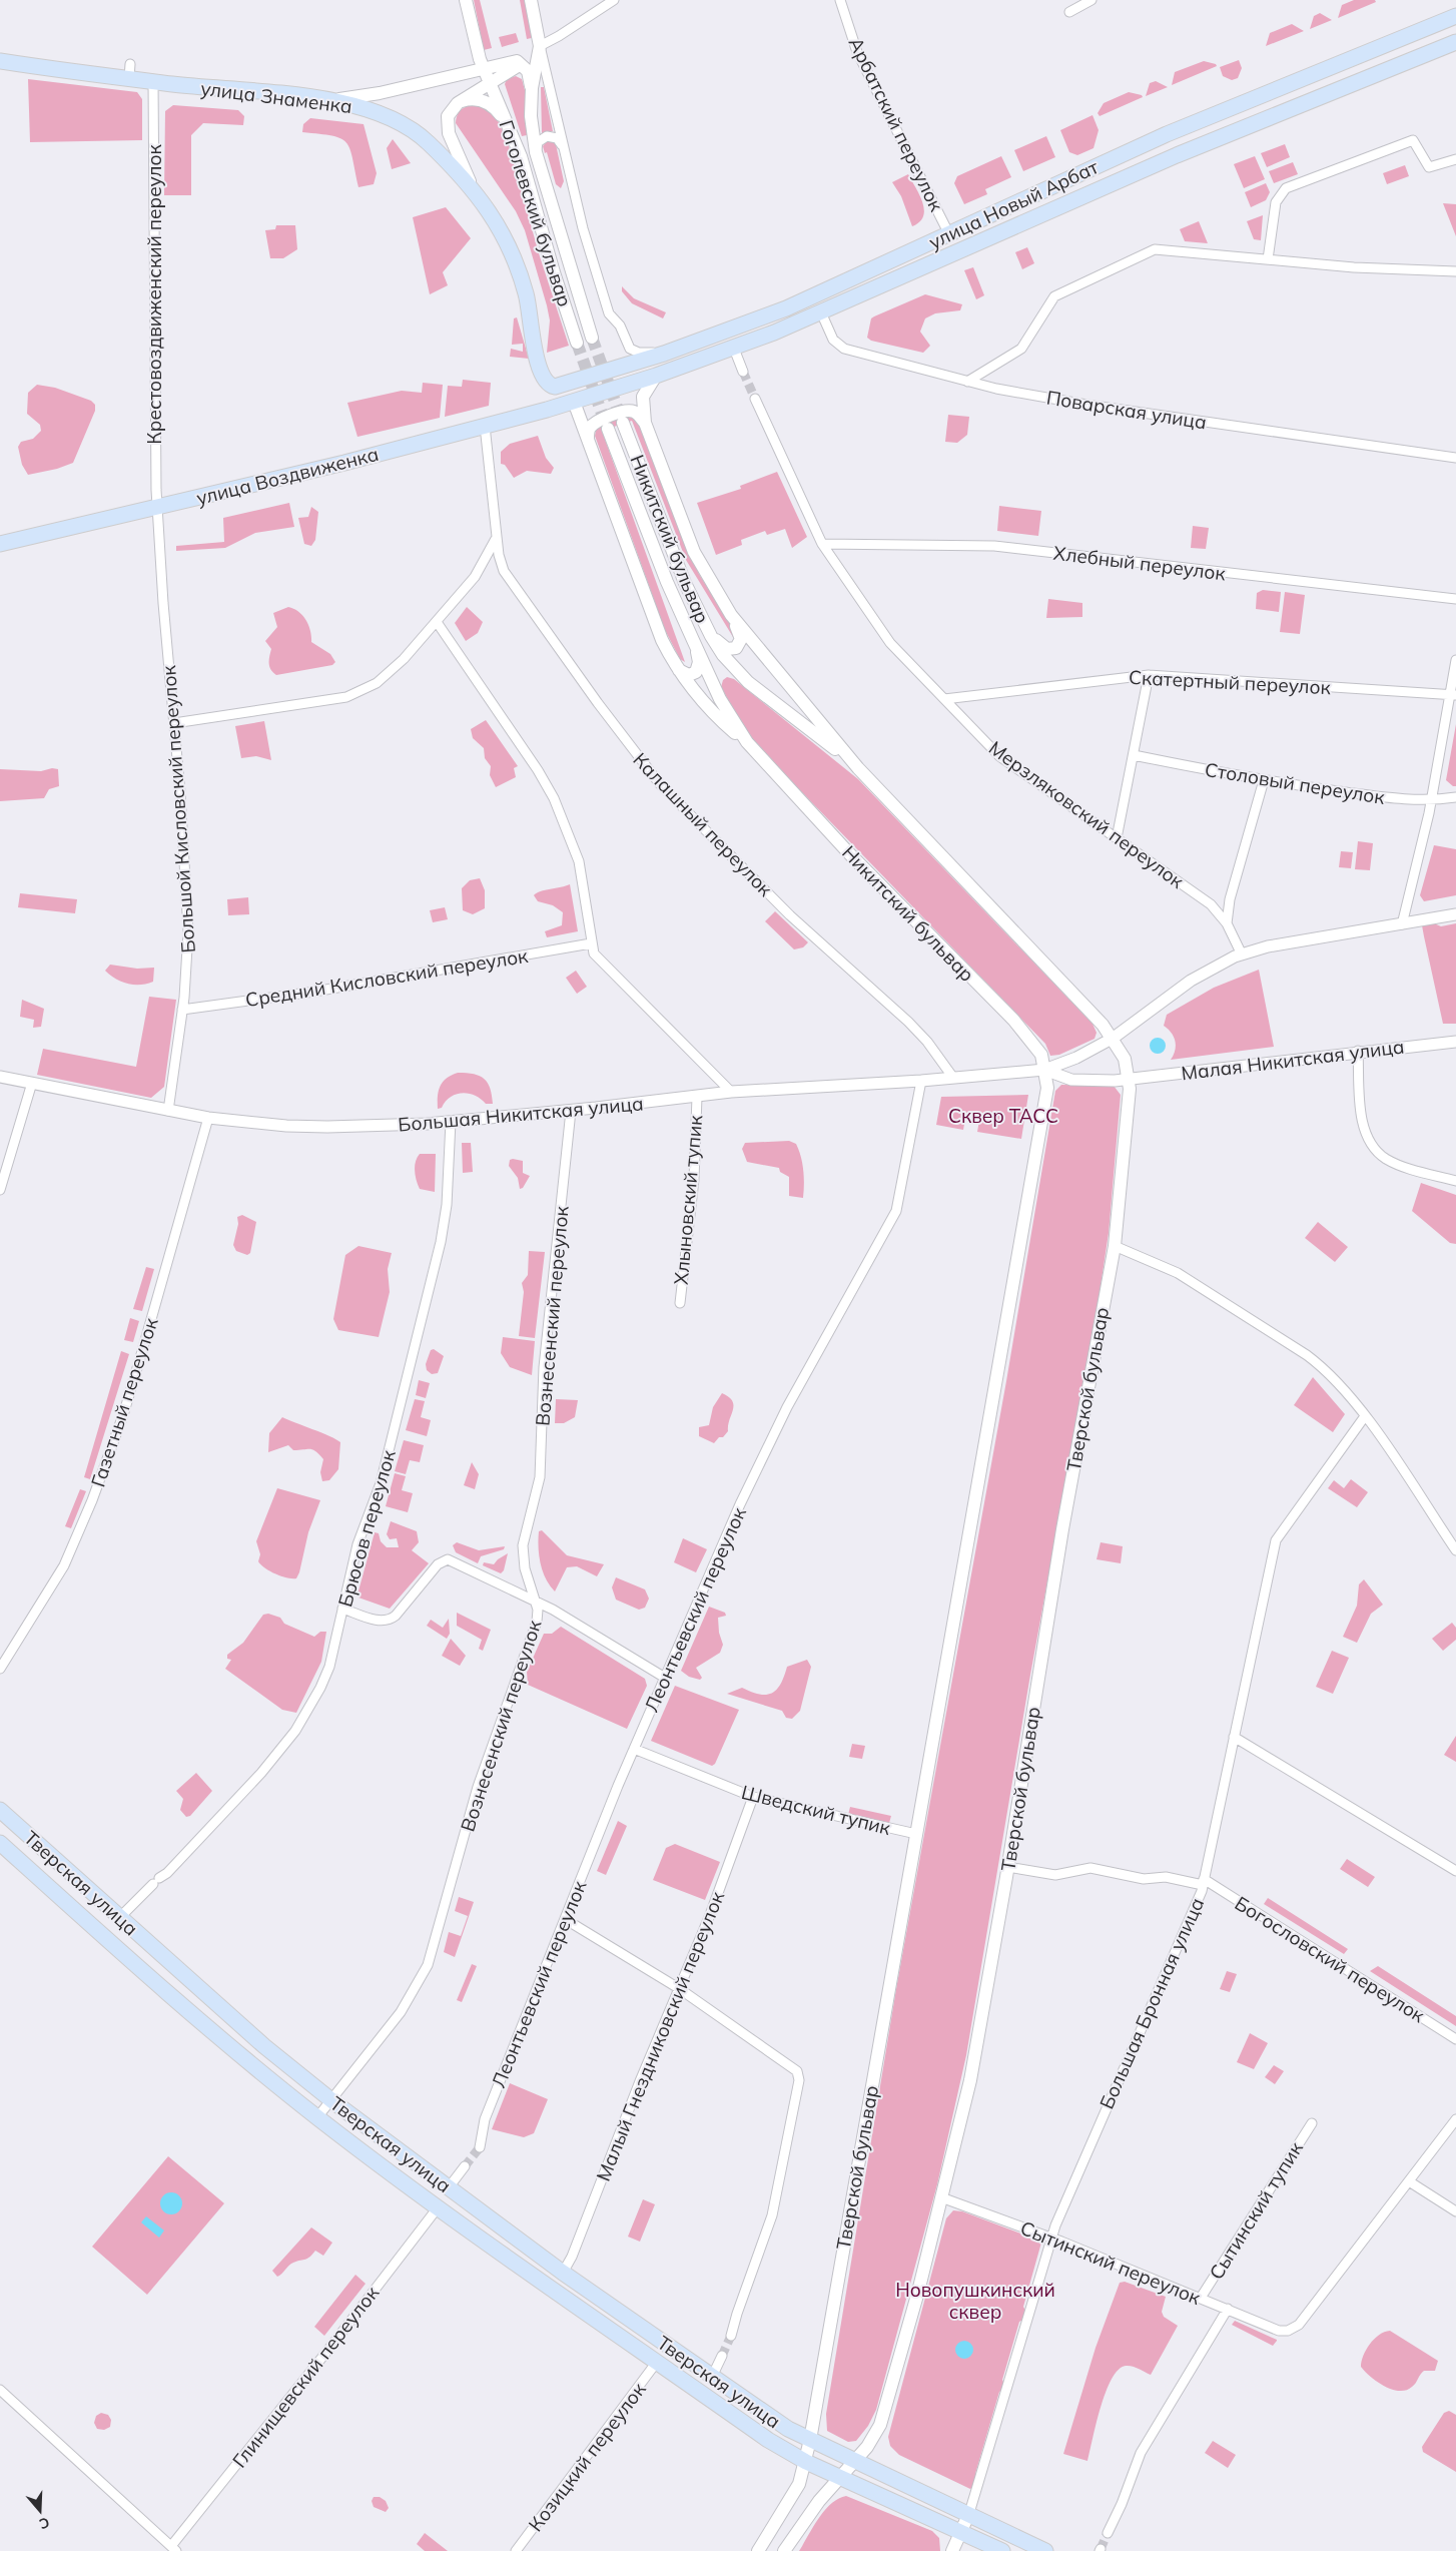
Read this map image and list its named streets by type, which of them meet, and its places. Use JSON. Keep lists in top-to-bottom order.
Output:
{
  "streets": {
    "main road": [
      "улица Знаменка",
      "улица Новый Арбат",
      "Гоголевский бульвар",
      "улица Воздвиженка",
      "Никитский бульвар",
      "Тверской бульвар",
      "Тверская улица"
    ],
    "street": [
      "Арбатский переулок",
      "Крестовоздвиженский переулок",
      "Поварская улица",
      "Хлебный переулок",
      "Скатертный переулок",
      "Столовый переулок",
      "Большой Кисловский переулок",
      "Мерзляковский переулок",
      "Калашный переулок",
      "Средний Кисловский переулок",
      "Малая Никитская улица",
      "Большая Никитская улица",
      "Хлыновский тупик",
      "Вознесенский переулок",
      "Газетный переулок",
      "Брюсов переулок",
      "Леонтьевский переулок",
      "Шведский тупик",
      "Богословский переулок",
      "Большая Бронная улица",
      "Малый Гнездниковский переулок",
      "Сытинский тупик",
      "Сытинский переулок",
      "Глинищевский переулок",
      "Козицкий переулок"
    ]
  },
  "crossings": [
    ["улица Знаменка", "улица Новый Арбат"],
    ["улица Знаменка", "Крестовоздвиженский переулок"],
    ["Арбатский переулок", "улица Новый Арбат"],
    ["улица Новый Арбат", "Гоголевский бульвар"],
    ["улица Новый Арбат", "Поварская улица"],
    ["улица Новый Арбат", "улица Воздвиженка"],
    ["улица Новый Арбат", "Никитский бульвар"],
    ["Крестовоздвиженский переулок", "улица Воздвиженка"],
    ["Крестовоздвиженский переулок", "Большой Кисловский переулок"],
    ["улица Воздвиженка", "Никитский бульвар"],
    ["улица Воздвиженка", "Большой Кисловский переулок"],
    ["улица Воздвиженка", "Калашный переулок"],
    ["Никитский бульвар", "Малая Никитская улица"],
    ["Никитский бульвар", "Большая Никитская улица"],
    ["Никитский бульвар", "Тверской бульвар"],
    ["Хлебный переулок", "Мерзляковский переулок"],
    ["Скатертный переулок", "Мерзляковский переулок"],
    ["Большой Кисловский переулок", "Средний Кисловский переулок"],
    ["Большой Кисловский переулок", "Большая Никитская улица"],
    ["Калашный переулок", "Большая Никитская улица"],
    ["Малая Никитская улица", "Большая Никитская улица"],
    ["Малая Никитская улица", "Тверской бульвар"],
    ["Большая Никитская улица", "Хлыновский тупик"],
    ["Большая Никитская улица", "Вознесенский переулок"],
    ["Большая Никитская улица", "Газетный переулок"],
    ["Большая Никитская улица", "Брюсов переулок"],
    ["Большая Никитская улица", "Леонтьевский переулок"],
    ["Вознесенский переулок", "Тверская улица"],
    ["Тверской бульвар", "Шведский тупик"],
    ["Тверской бульвар", "Тверская улица"],
    ["Тверской бульвар", "Богословский переулок"],
    ["Тверской бульвар", "Сытинский переулок"],
    ["Брюсов переулок", "Тверская улица"],
    ["Леонтьевский переулок", "Шведский тупик"],
    ["Шведский тупик", "Малый Гнездниковский переулок"],
    ["Тверская улица", "Большая Бронная улица"],
    ["Тверская улица", "Малый Гнездниковский переулок"],
    ["Тверская улица", "Глинищевский переулок"],
    ["Тверская улица", "Козицкий переулок"],
    ["Богословский переулок", "Большая Бронная улица"],
    ["Большая Бронная улица", "Сытинский переулок"],
    ["Сытинский тупик", "Сытинский переулок"]
  ],
  "parks": ["Сквер ТАСС", "Новопушкинский сквер"],
  "north": "bottom"
}
